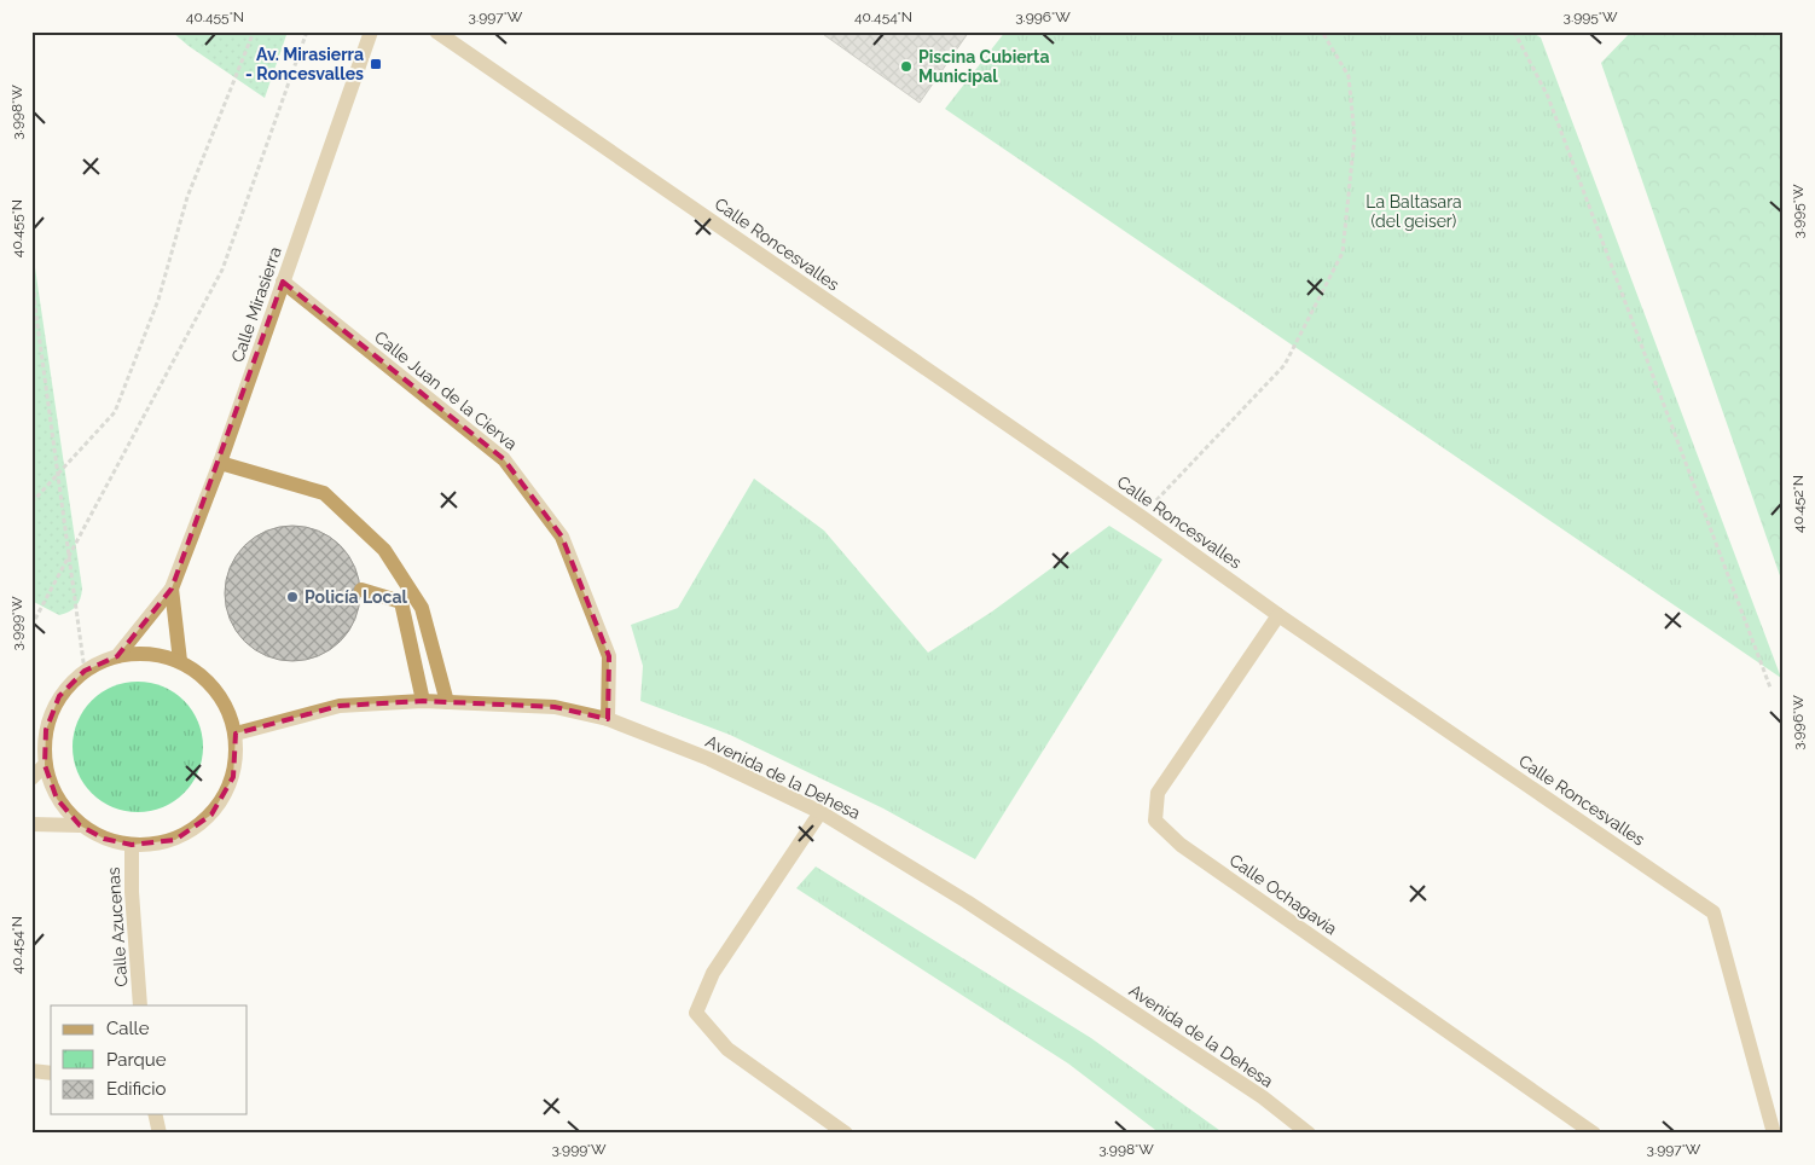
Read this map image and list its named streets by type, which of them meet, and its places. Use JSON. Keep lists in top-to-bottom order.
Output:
{
  "streets": {
    "street": [
      "Calle Roncesvalles",
      "Calle Mirasierra",
      "Calle Juan de la Cierva",
      "Avenida de la Dehesa",
      "Calle Ochagavia",
      "Calle Azucenas"
    ]
  },
  "crossings": [
    ["Calle Roncesvalles", "Calle Ochagavia"],
    ["Calle Mirasierra", "Calle Juan de la Cierva"],
    ["Calle Mirasierra", "Avenida de la Dehesa"],
    ["Calle Mirasierra", "Calle Azucenas"],
    ["Calle Juan de la Cierva", "Avenida de la Dehesa"],
    ["Avenida de la Dehesa", "Calle Azucenas"]
  ],
  "parks": ["La Baltasara (del geiser)"],
  "places": {
    "transit": ["Av. Mirasierra - Roncesvalles"],
    "other": ["Piscina Cubierta Municipal", "Policía Local"]
  },
  "legend": ["Calle", "Parque", "Edificio"],
  "coordinates": [
    "40.455°N",
    "3.997°W",
    "40.454°N",
    "3.996°W",
    "3.995°W",
    "3.998°W",
    "40.452°N",
    "3.999°W"
  ]
}
